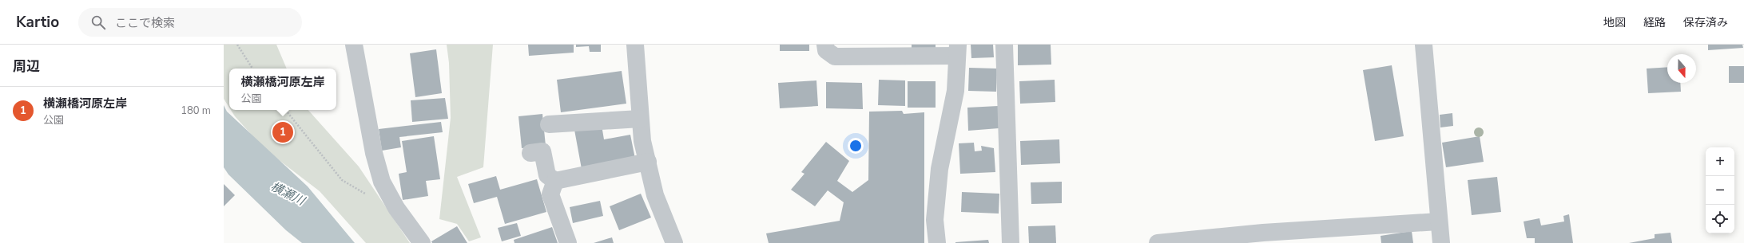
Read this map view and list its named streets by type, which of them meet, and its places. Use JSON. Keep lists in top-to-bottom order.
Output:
{
  "water": ["横瀬川"],
  "north": "bottom",
  "page": {
    "header": "Kartio",
    "search": "ここで検索",
    "nav": ["地図", "経路", "保存済み"],
    "heading": "周辺",
    "popup": ["横瀬橋河原左岸", "公園"],
    "list": [
      {
        "mark": "1",
        "name": "横瀬橋河原左岸",
        "note": "公園",
        "value": "180 m"
      }
    ],
    "pins": "1",
    "map_buttons": ["+", "−"]
  }
}
